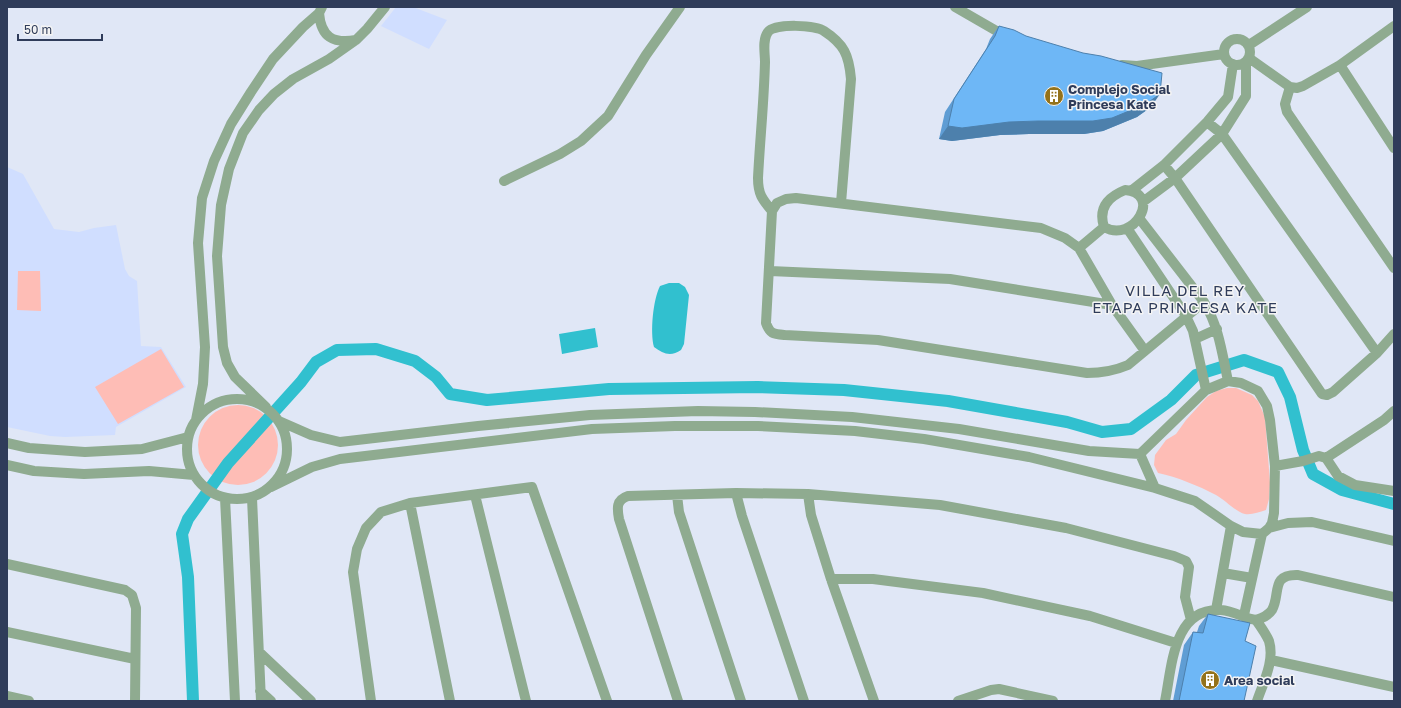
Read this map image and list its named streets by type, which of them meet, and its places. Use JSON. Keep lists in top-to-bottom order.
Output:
{
  "districts": ["VILLA DEL REY ETAPA PRINCESA KATE"],
  "places": {
    "building": ["Complejo Social Princesa Kate", "Area social"]
  },
  "scale_bar": "50 m"
}
